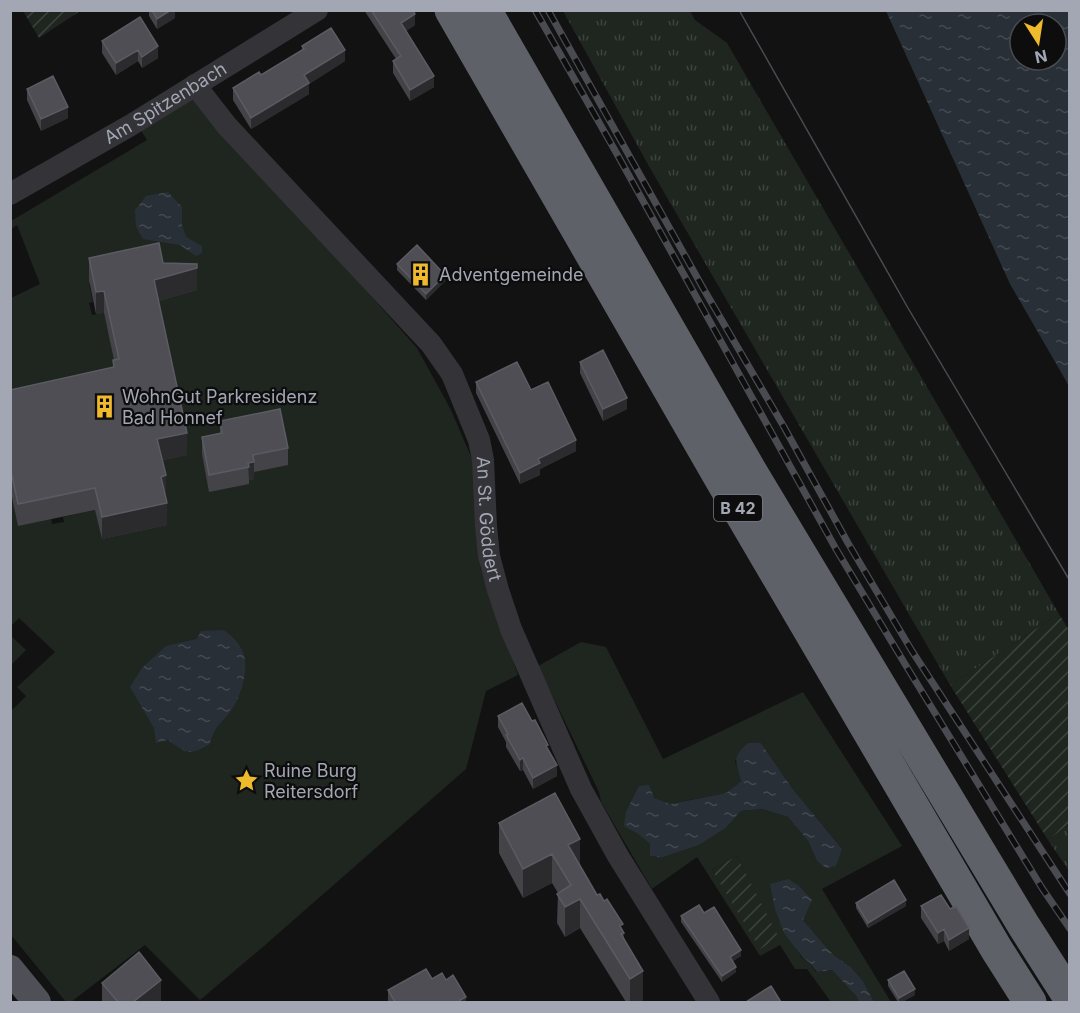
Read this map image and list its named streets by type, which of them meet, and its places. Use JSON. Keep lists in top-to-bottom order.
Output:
{
  "streets": {
    "highway": ["B 42"],
    "street": ["Am Spitzenbach", "An St. Göddert"]
  },
  "crossings": [
    ["Am Spitzenbach", "An St. Göddert"]
  ],
  "places": {
    "building": ["Adventgemeinde", "WohnGut Parkresidenz Bad Honnef"],
    "place": ["Ruine Burg Reitersdorf"]
  },
  "north": "bottom"
}
